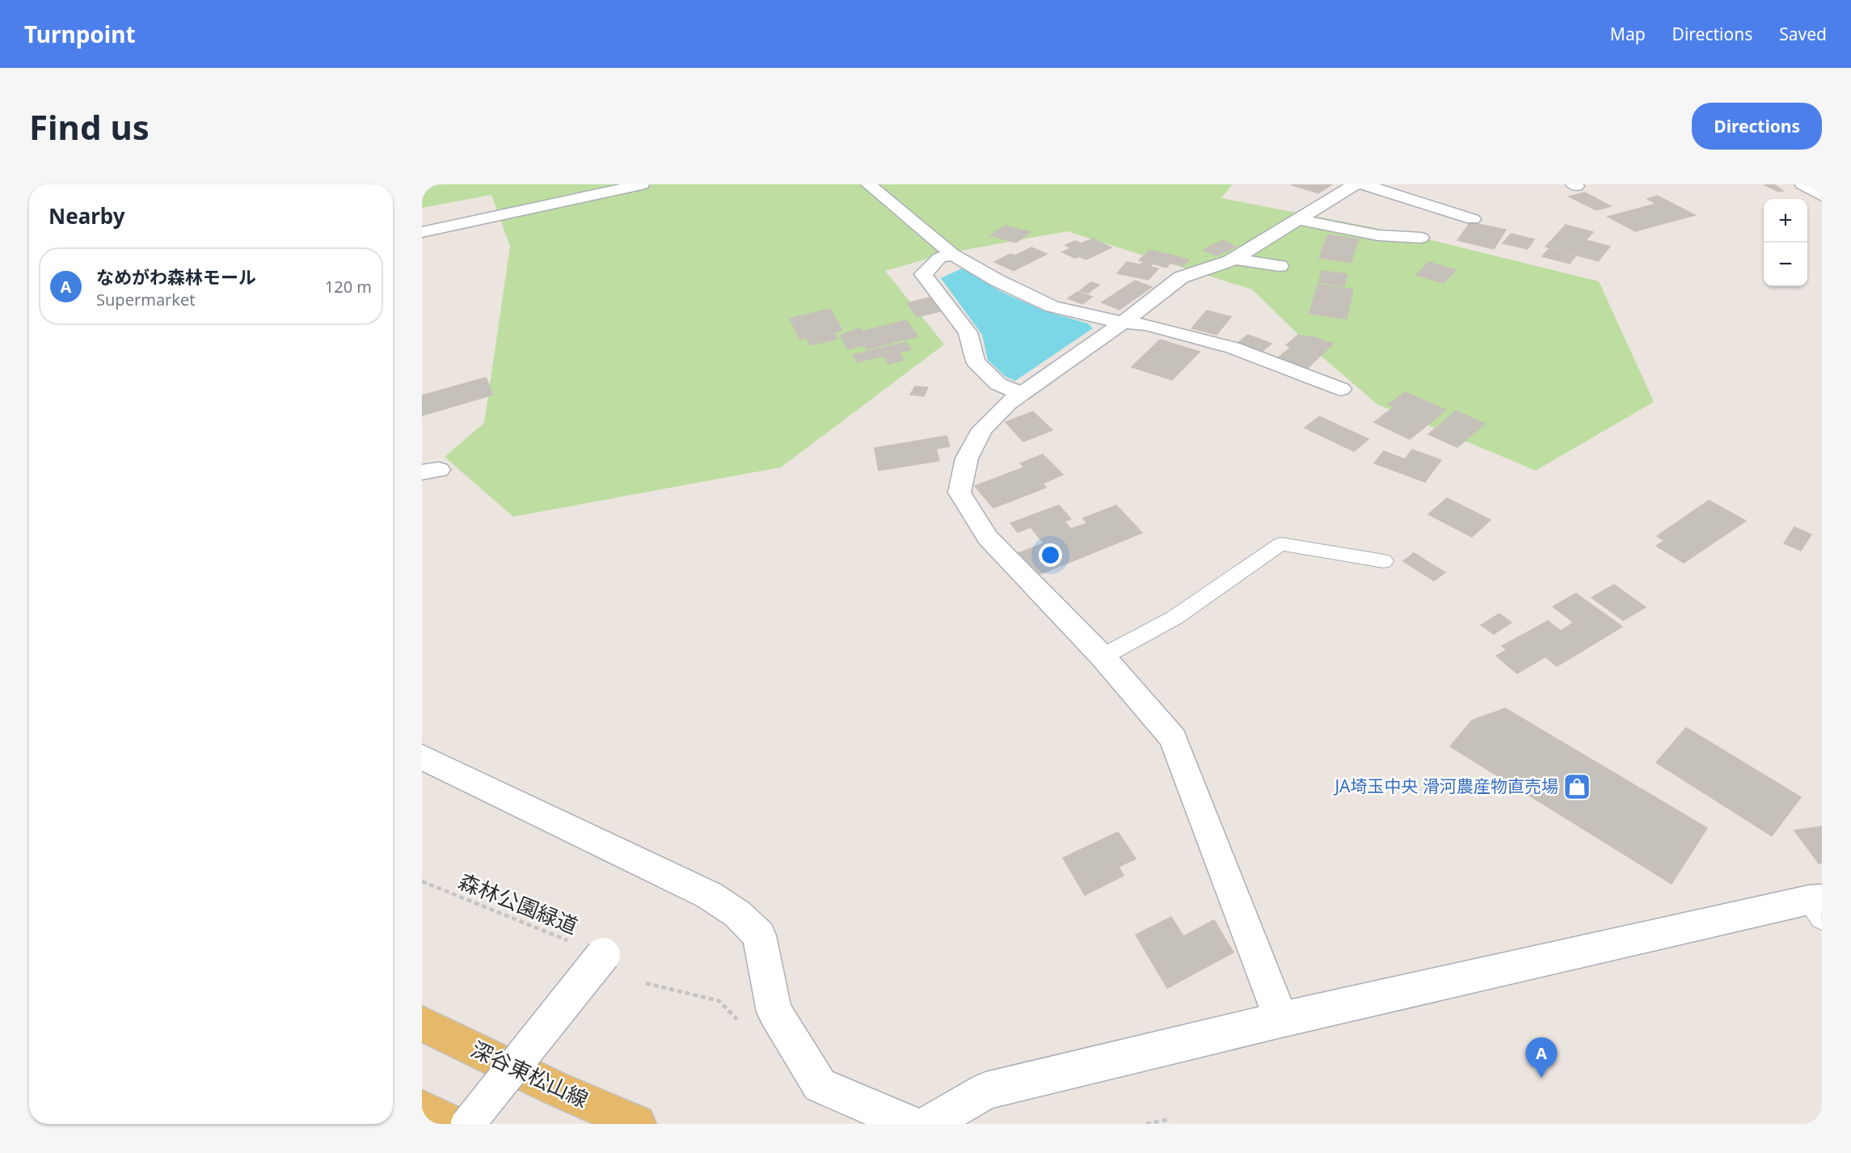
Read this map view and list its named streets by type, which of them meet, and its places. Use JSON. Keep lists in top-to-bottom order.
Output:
{
  "streets": {
    "main road": ["深谷東松山線"],
    "path": ["森林公園緑道"]
  },
  "places": {
    "shop": ["JA埼玉中央 滑河農産物直売場"]
  },
  "page": {
    "header": "Turnpoint",
    "nav": ["Map", "Directions", "Saved"],
    "buttons": "Directions",
    "title": "Find us",
    "heading": "Nearby",
    "map_buttons": ["+", "−"],
    "list": [
      {
        "mark": "A",
        "name": "なめがわ森林モール",
        "note": "Supermarket",
        "value": "120 m"
      }
    ],
    "pins": "A"
  }
}
